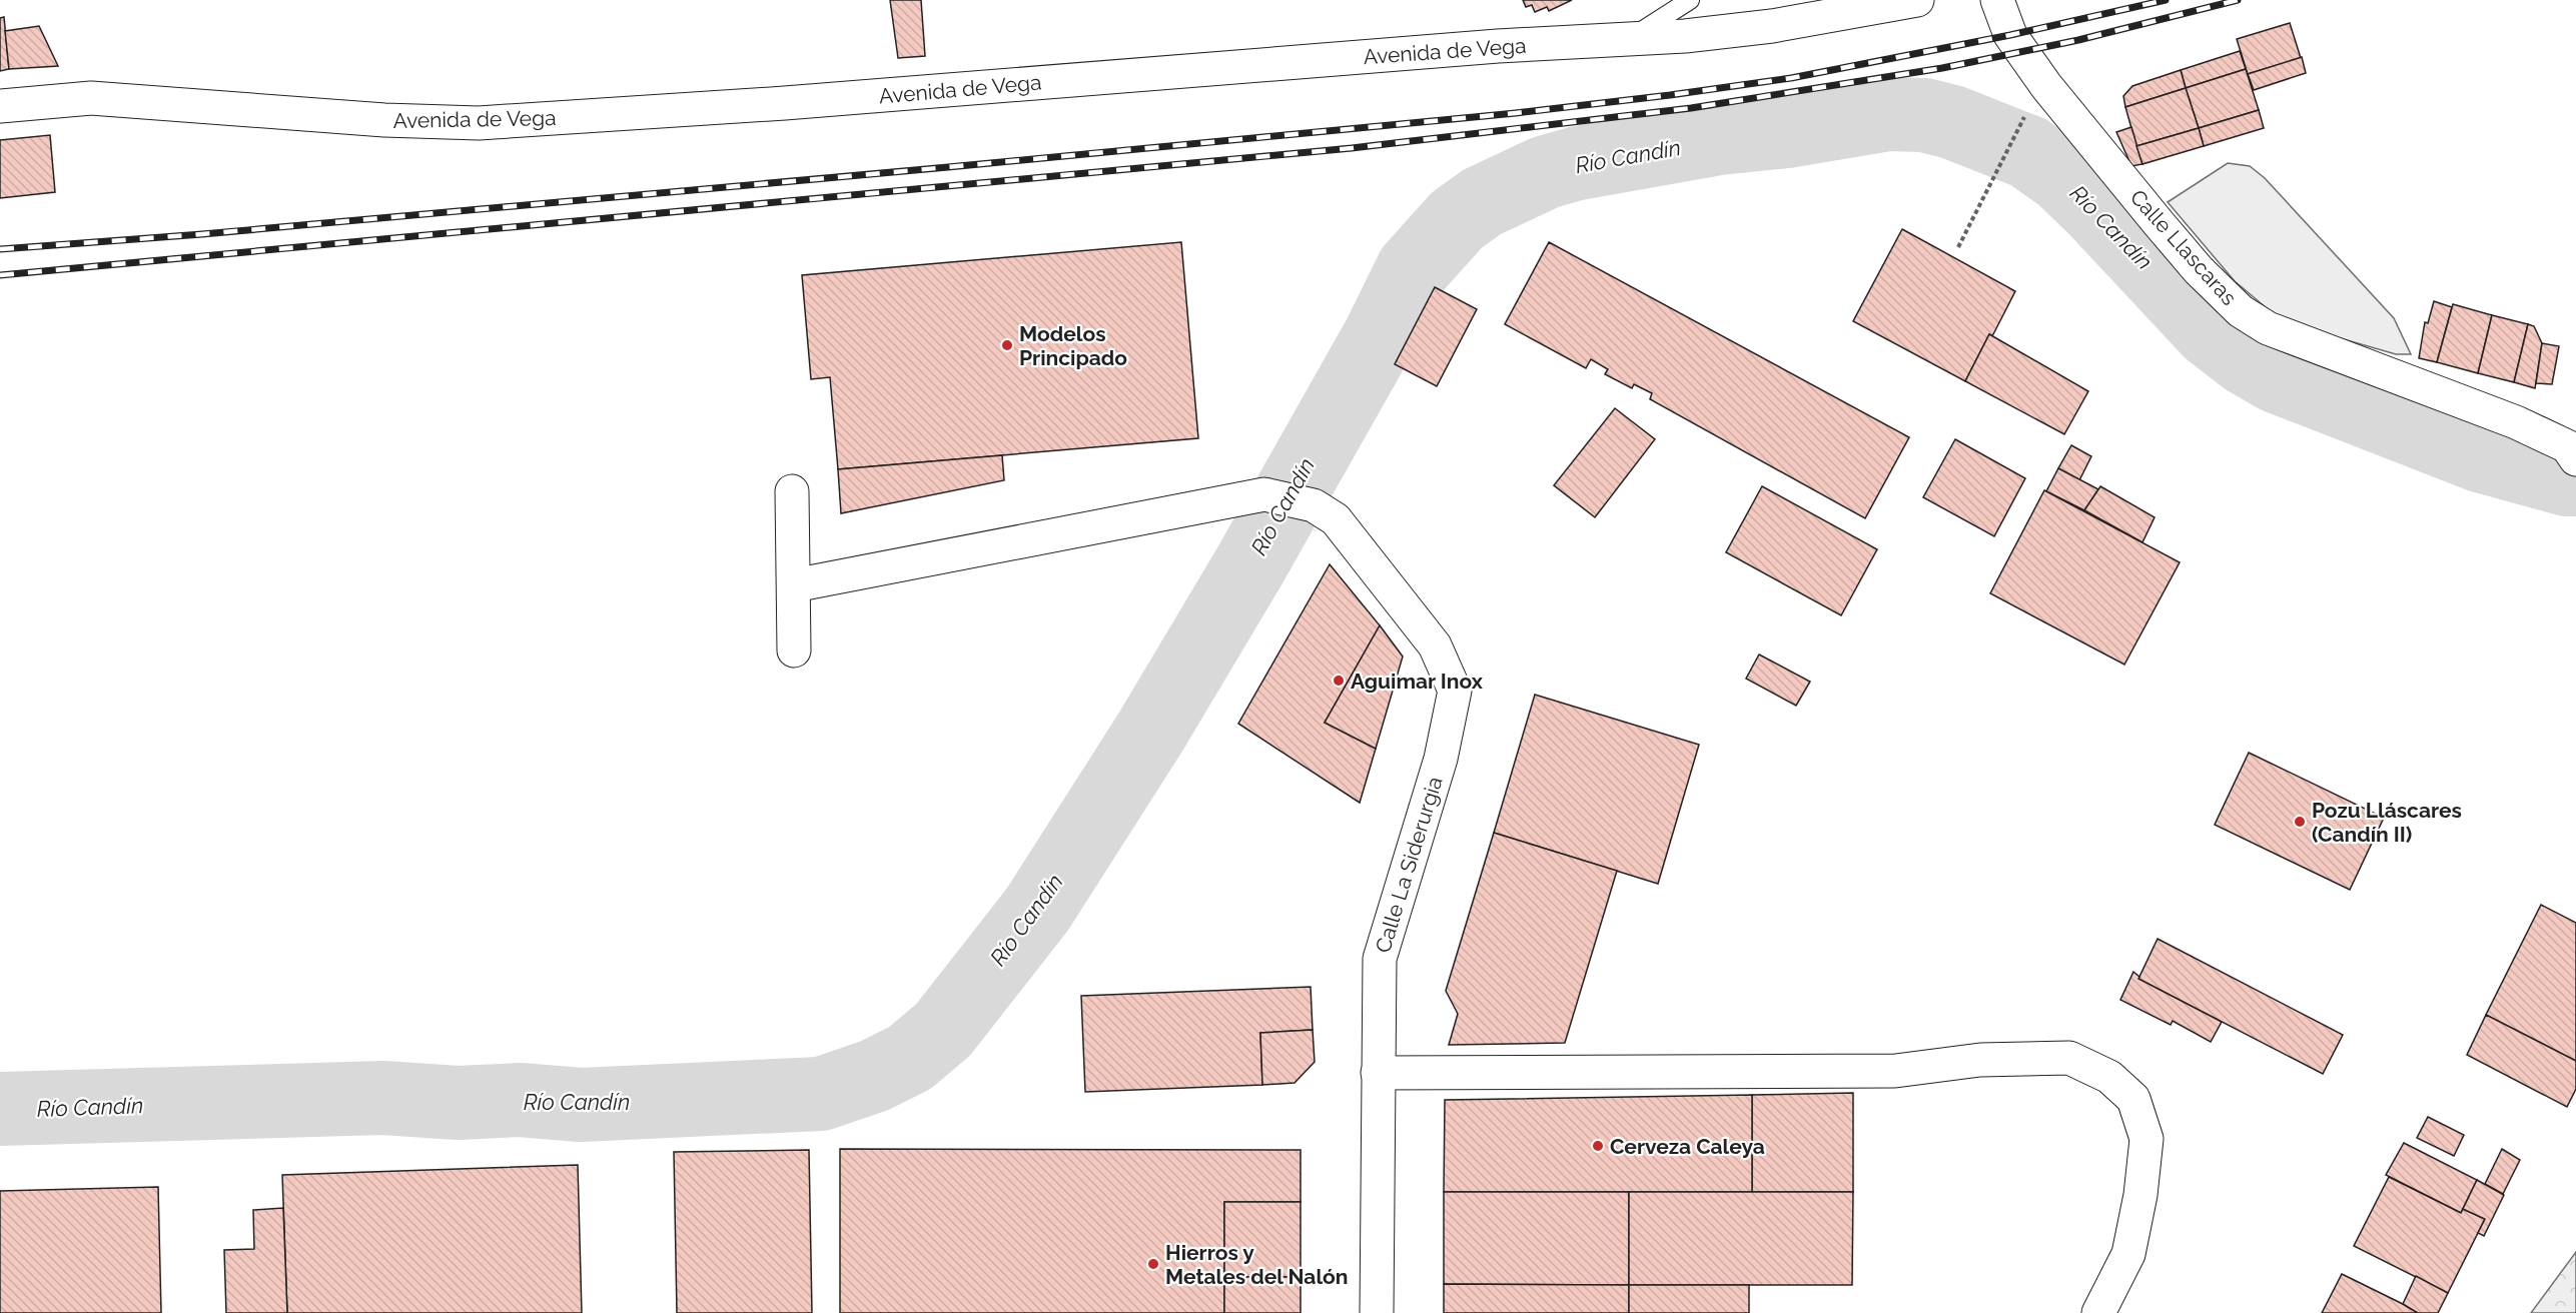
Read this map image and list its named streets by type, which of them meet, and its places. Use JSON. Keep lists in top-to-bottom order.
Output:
{
  "streets": {
    "street": ["Avenida de Vega", "Calle Llascaras", "Calle La Siderurgia"]
  },
  "water": ["Río Candín"],
  "places": [
    "Modelos Principado",
    "Aguimar Inox",
    "Pozu Lláscares (Candín II)",
    "Cerveza Caleya",
    "Hierros y Metales del Nalón"
  ]
}
